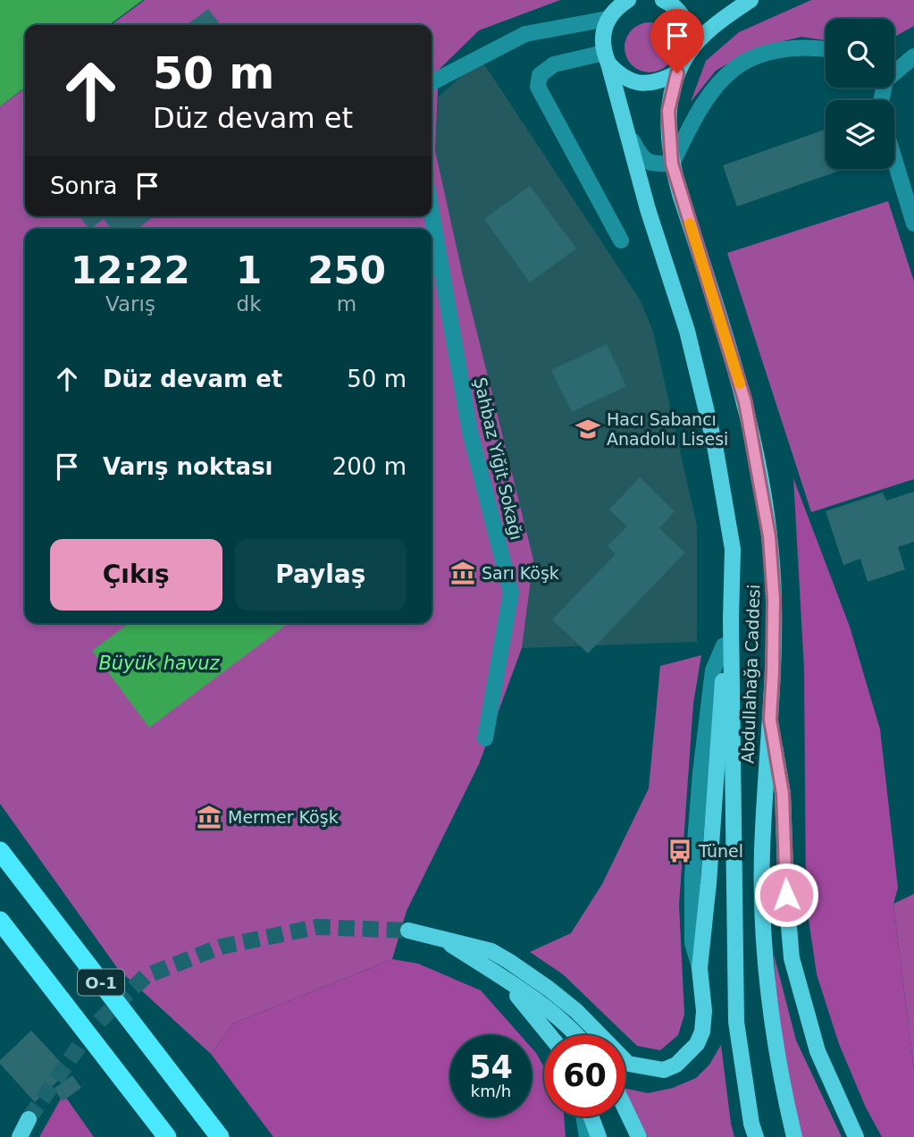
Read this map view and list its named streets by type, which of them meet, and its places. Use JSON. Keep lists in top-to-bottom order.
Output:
{
  "streets": {
    "highway": ["O-1"],
    "main road": ["Abdullahağa Caddesi"],
    "street": ["Şahbaz Yiğit Sokağı"]
  },
  "water": ["Büyük havuz"],
  "places": {
    "school or university": ["Hacı Sabancı Anadolu Lisesi"],
    "museum": ["Sarı Köşk", "Mermer Köşk"],
    "bus stop": ["Tünel"]
  },
  "page": {
    "turn": ["50 m", "Düz devam et"],
    "then": "Sonra",
    "eta": [
      "12:22",
      "Varış",
      "1",
      "dk",
      "250",
      "m"
    ],
    "list": [
      {
        "name": "Düz devam et",
        "value": "50 m"
      },
      {
        "name": "Varış noktası",
        "value": "200 m"
      }
    ],
    "buttons": ["Çıkış", "Paylaş"],
    "speed": "54 km/h",
    "limit": "60"
  }
}
